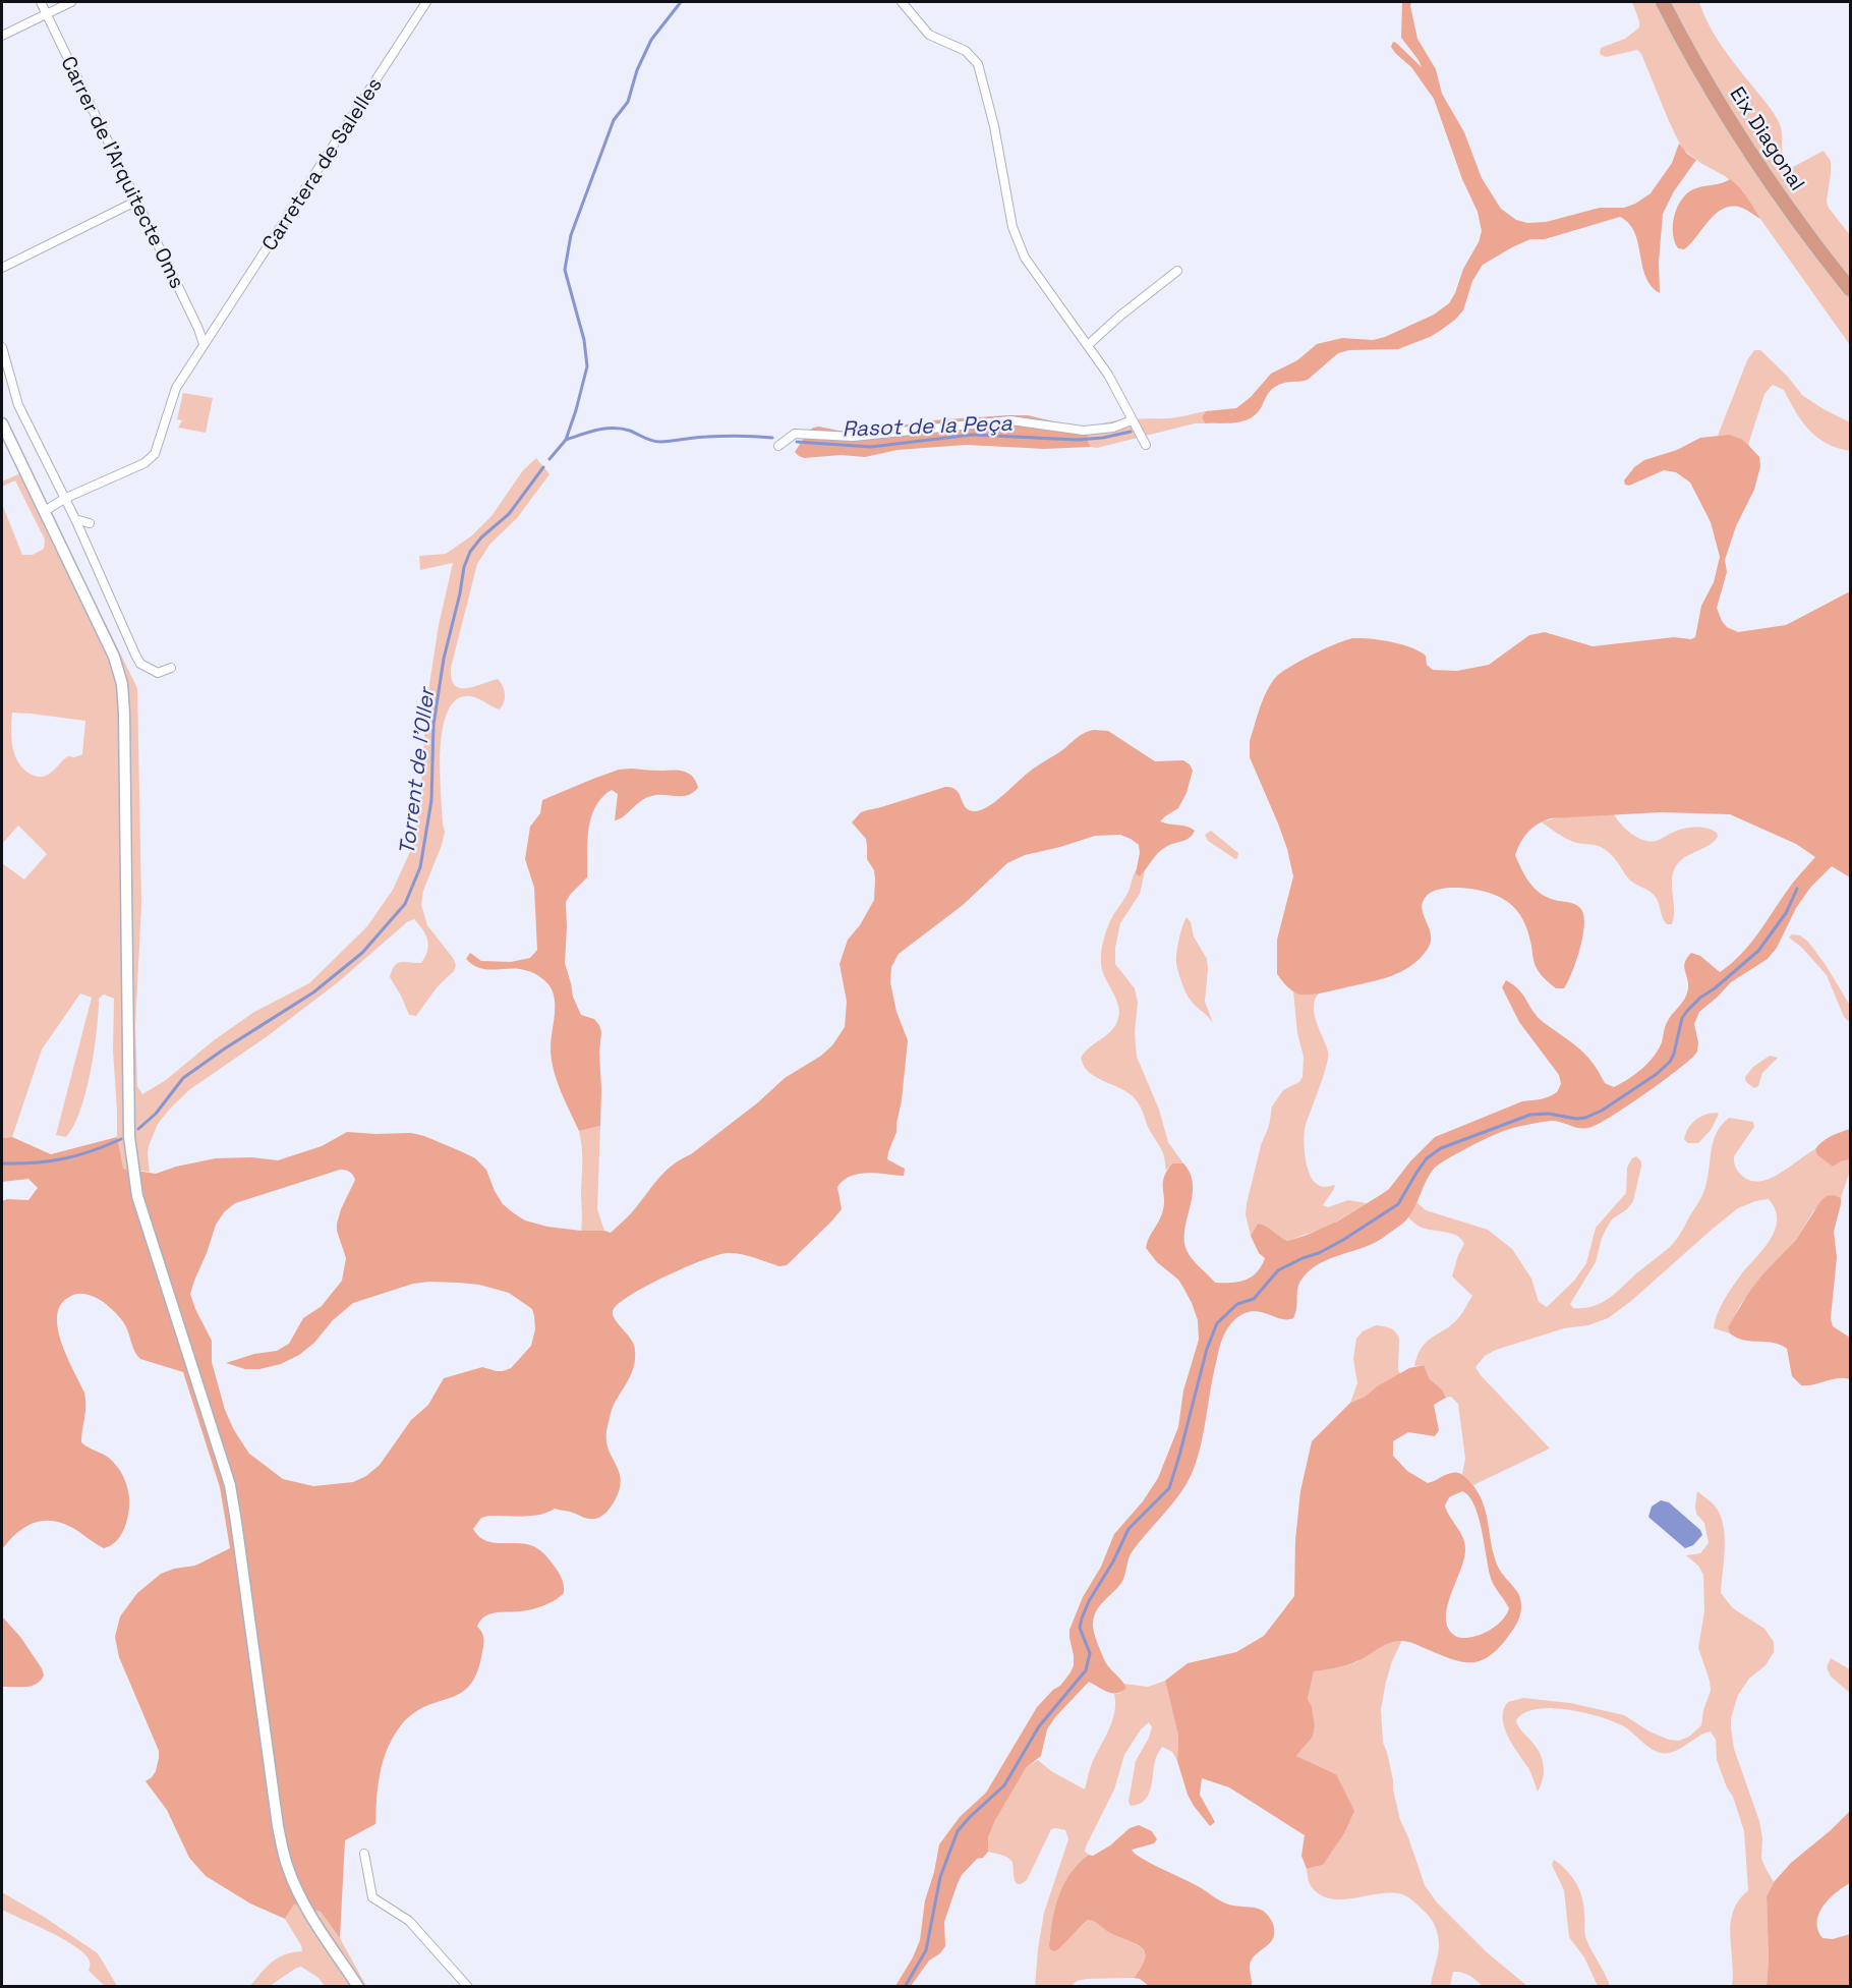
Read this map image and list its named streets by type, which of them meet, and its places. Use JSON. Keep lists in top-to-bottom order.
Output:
{
  "streets": {
    "highway": ["Eix Diagonal"],
    "street": ["Carretera de Salelles", "Carrer de l'Arquitecte Oms"]
  },
  "crossings": [
    ["Carretera de Salelles", "Carrer de l'Arquitecte Oms"]
  ],
  "water": ["Rasot de la Peça", "Torrent de l'Oller"]
}
